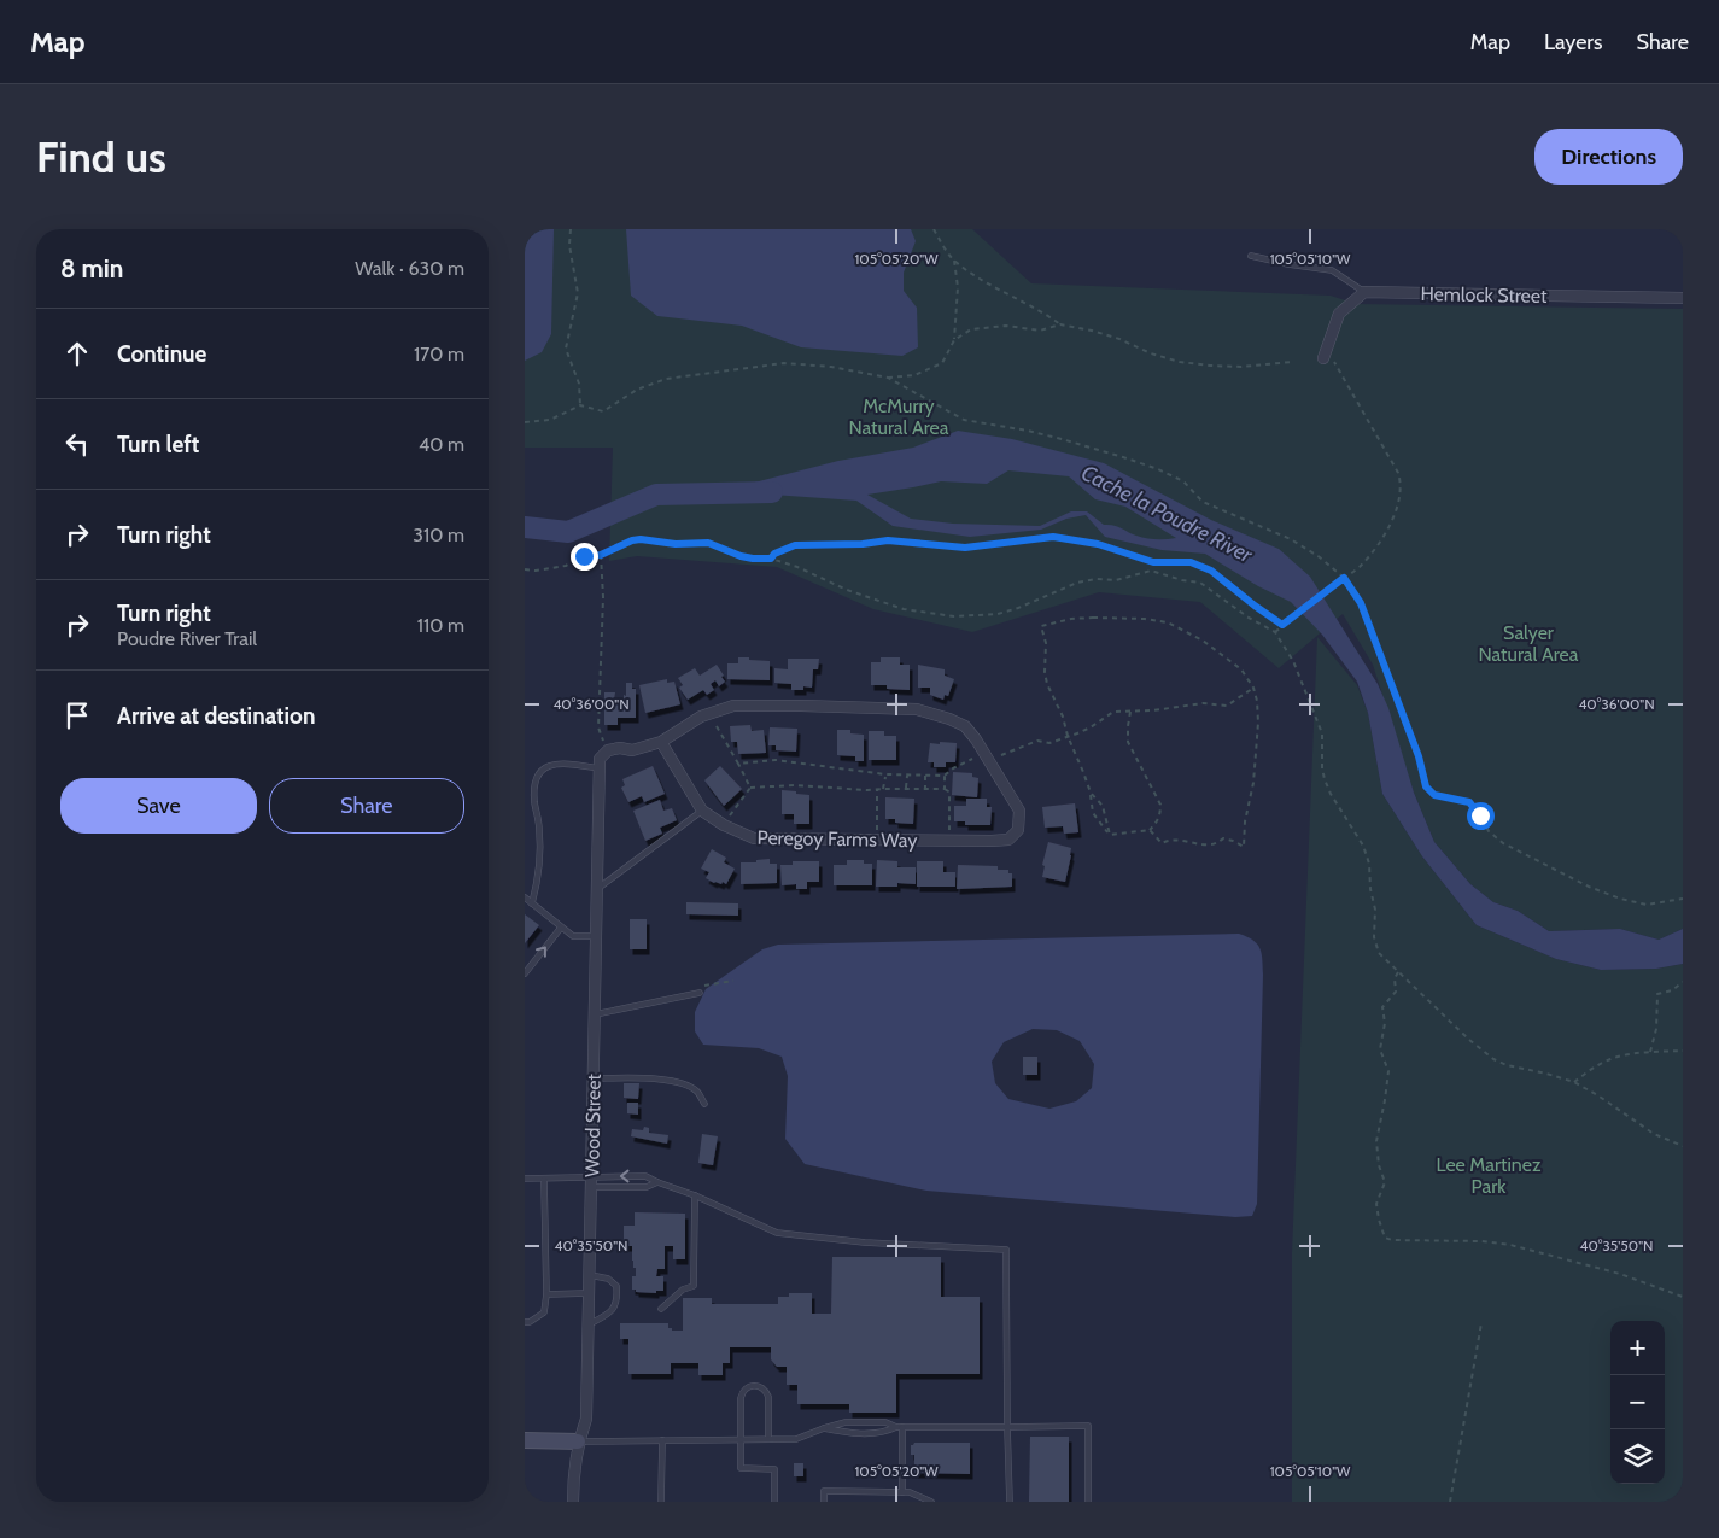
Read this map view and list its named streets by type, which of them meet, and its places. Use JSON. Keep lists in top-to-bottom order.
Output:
{
  "streets": {
    "street": ["Hemlock Street", "Peregoy Farms Way", "Wood Street"]
  },
  "water": ["Cache la Poudre River"],
  "parks": ["McMurry Natural Area", "Salyer Natural Area", "Lee Martinez Park"],
  "page": {
    "header": "Map",
    "nav": ["Map", "Layers", "Share"],
    "buttons": [
      "Directions",
      ["Save", "Share"]
    ],
    "title": "Find us",
    "heading": ["8 min", "Walk · 630 m"],
    "list": [
      ["Continue", "170 m"],
      ["Turn left", "40 m"],
      ["Turn right", "310 m"],
      ["Turn right", "Poudre River Trail", "110 m"],
      "Arrive at destination"
    ],
    "map_buttons": ["+", "−"]
  },
  "coordinates": [
    "105°05'20\"W",
    "105°05'10\"W",
    "40°36'00\"N",
    "40°35'50\"N"
  ]
}
